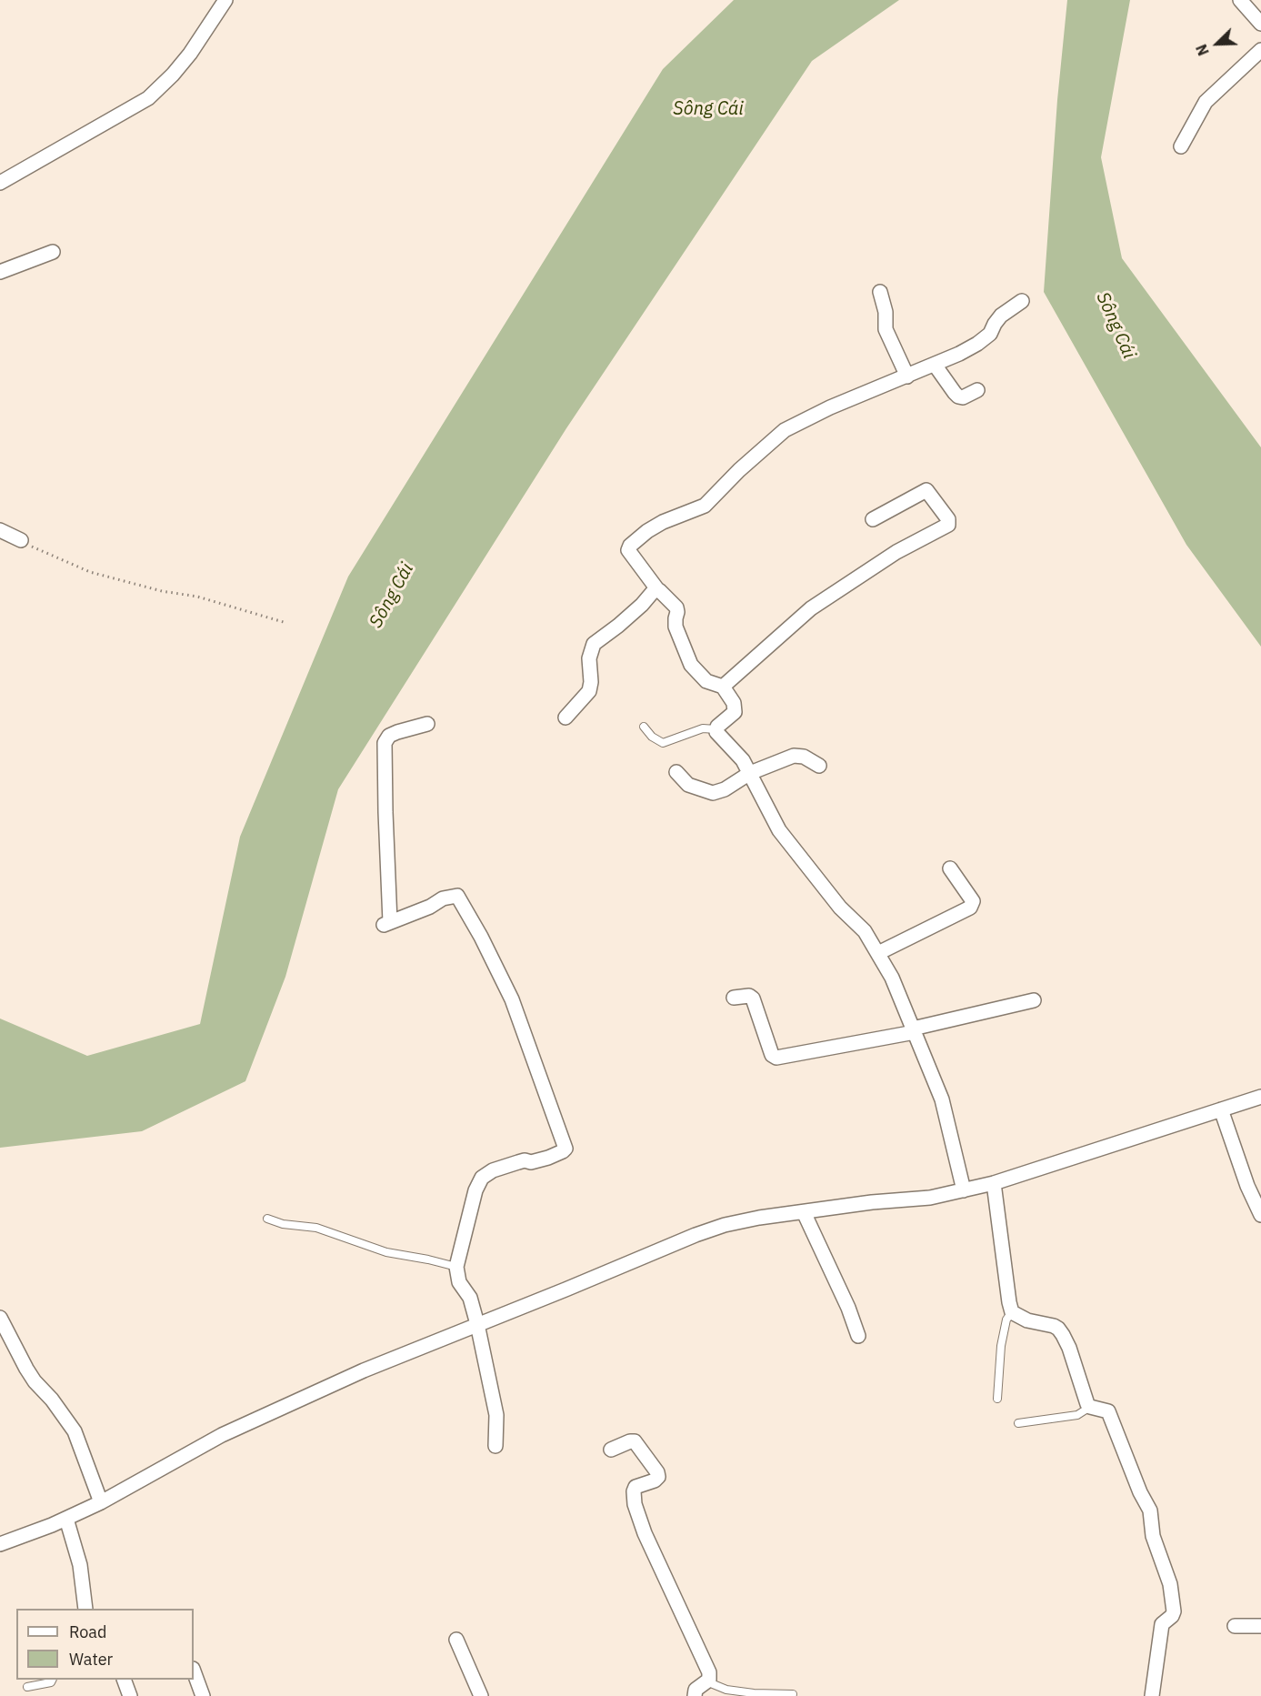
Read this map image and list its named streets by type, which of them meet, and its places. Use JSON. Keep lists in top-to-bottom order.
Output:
{
  "water": ["Sông Cái"],
  "legend": ["Road", "Water"],
  "north": "bottom left"
}
